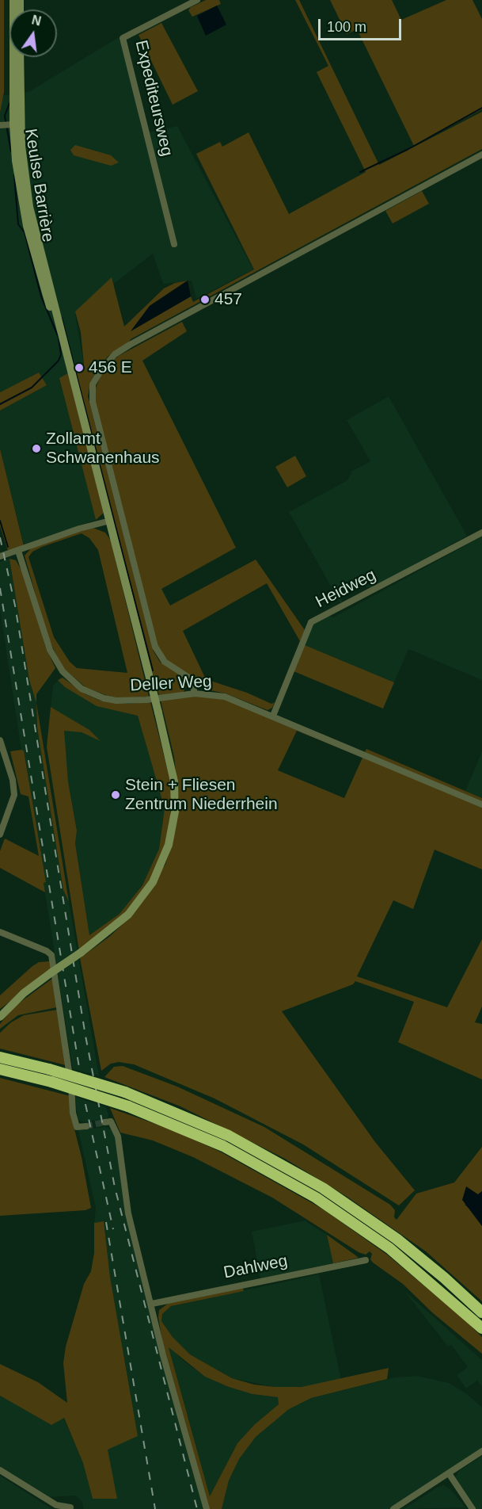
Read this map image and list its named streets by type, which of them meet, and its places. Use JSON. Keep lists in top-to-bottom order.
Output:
{
  "streets": {
    "main road": ["Keulse Barrière"],
    "street": [
      "Expediteursweg",
      "Heidweg",
      "Deller Weg",
      "Dahlweg"
    ]
  },
  "crossings": [
    ["Heidweg", "Deller Weg"]
  ],
  "places": [
    "457",
    "456 E",
    "Zollamt Schwanenhaus",
    "Stein + Fliesen Zentrum Niederrhein"
  ],
  "scale_bar": "100 m",
  "north": "top"
}
